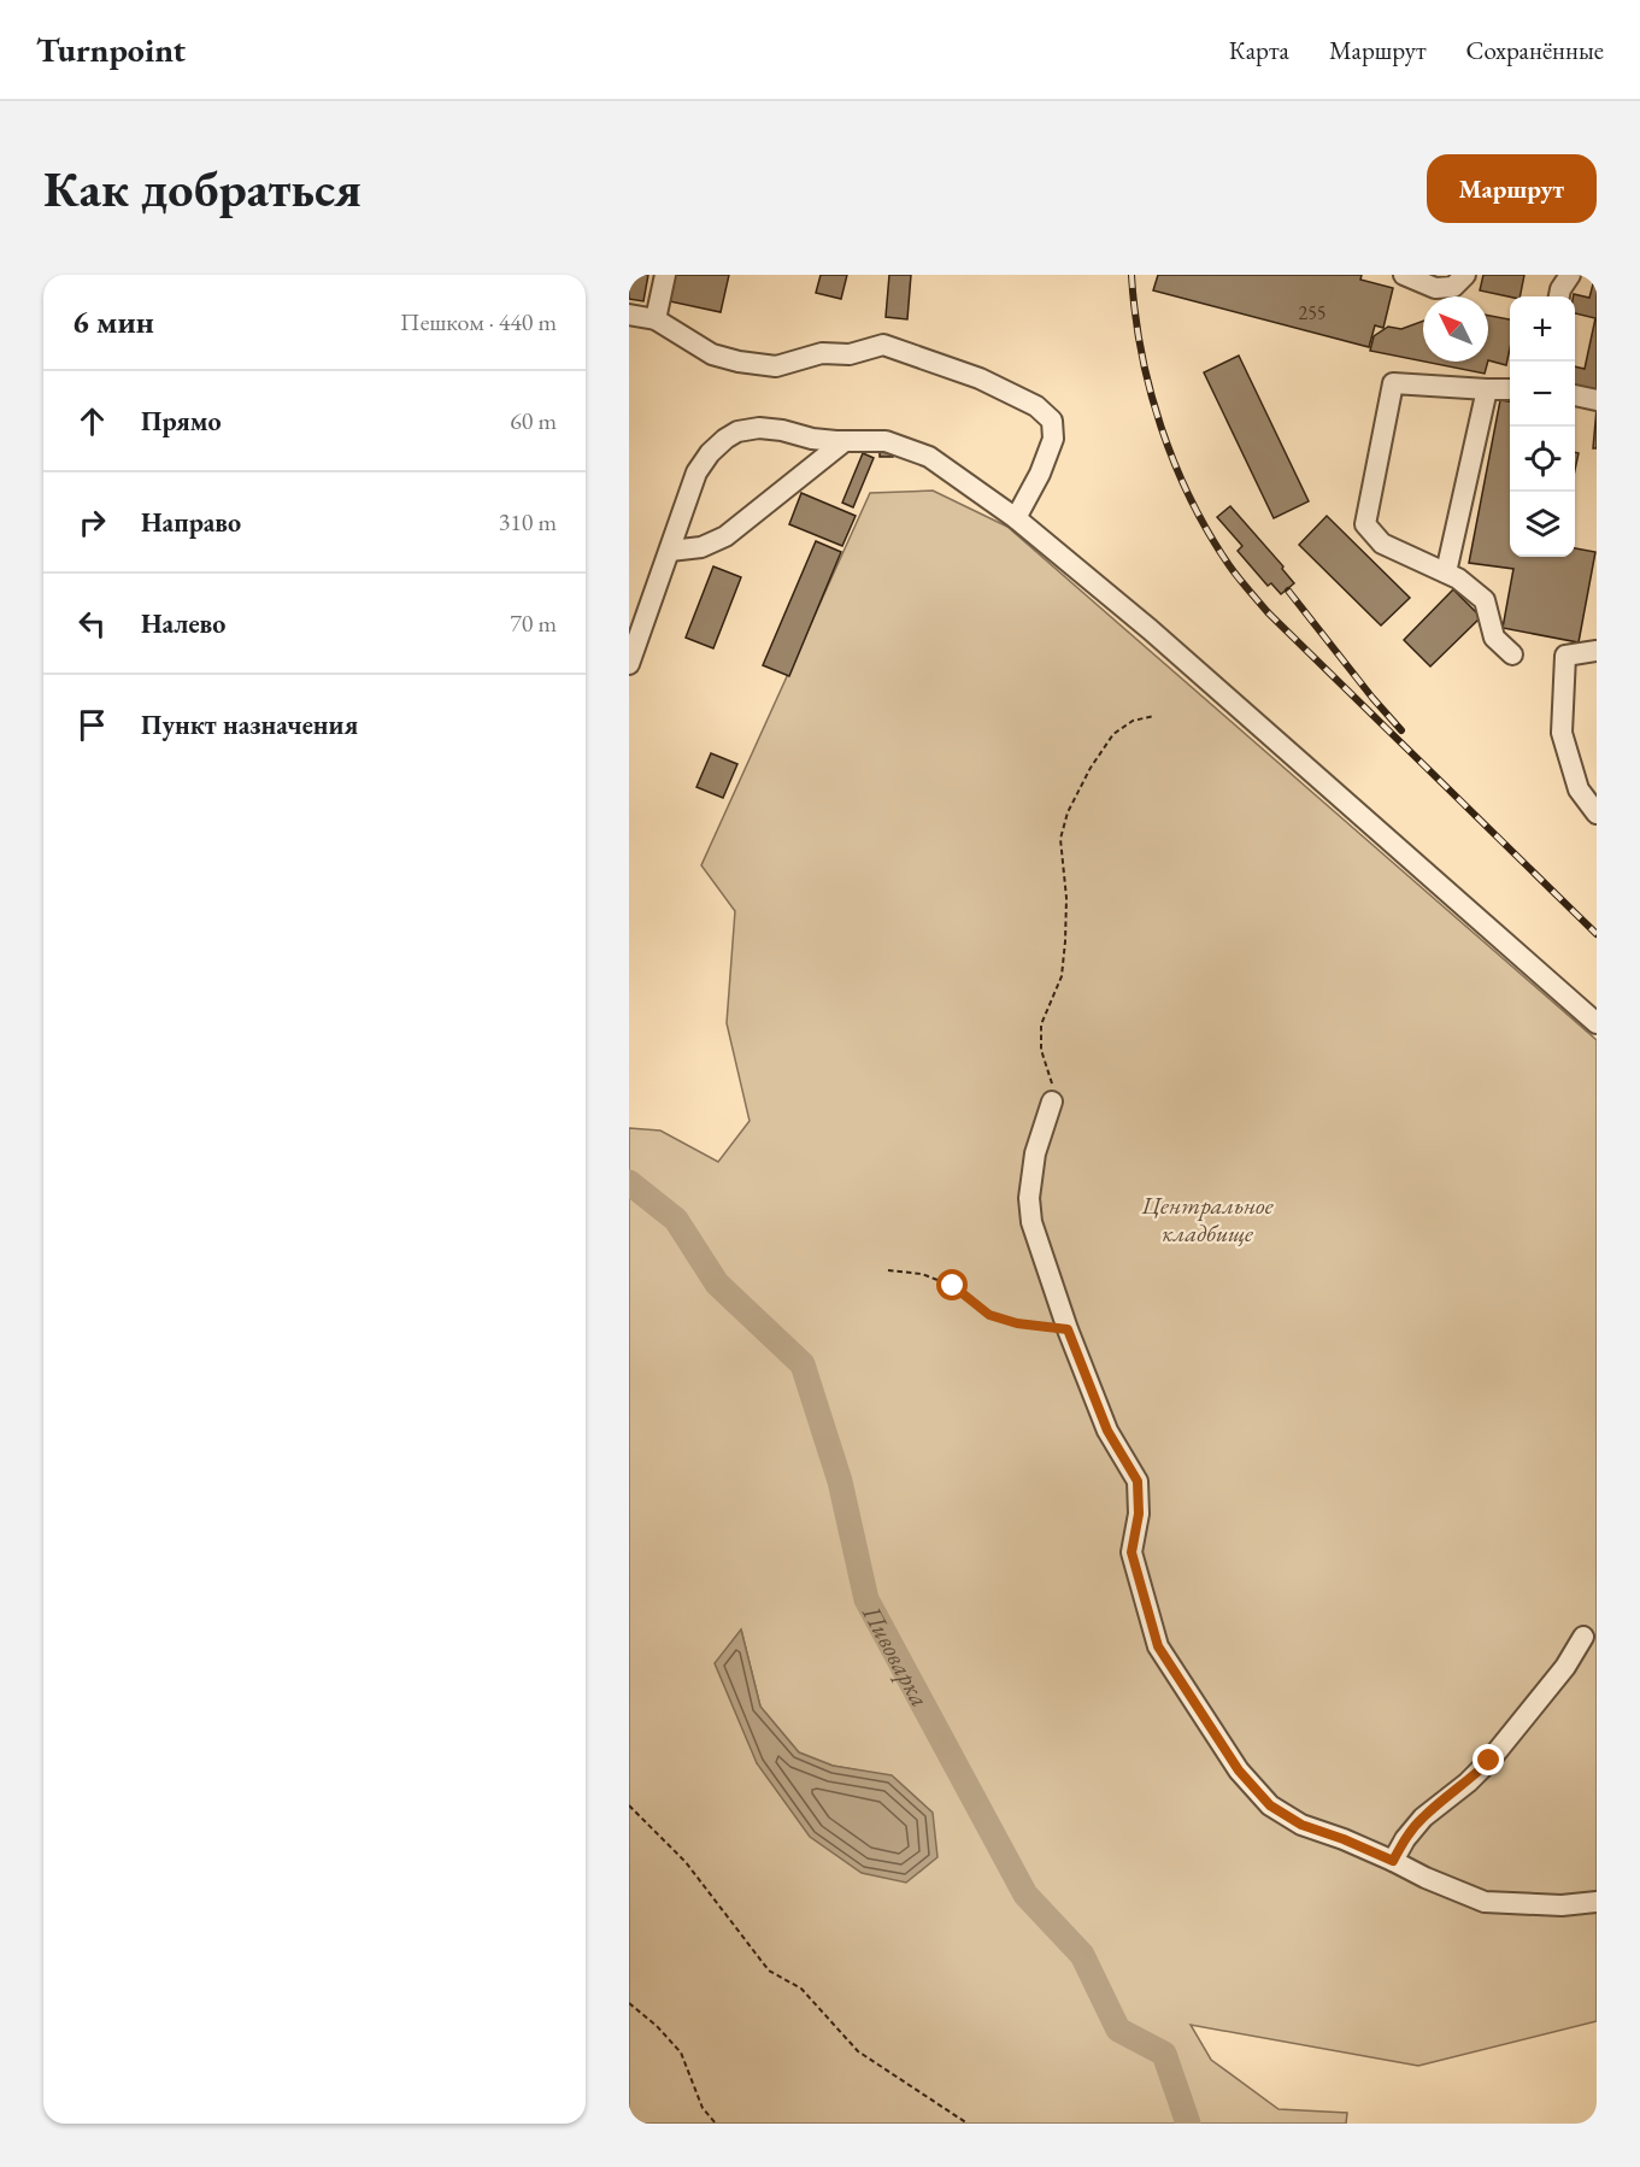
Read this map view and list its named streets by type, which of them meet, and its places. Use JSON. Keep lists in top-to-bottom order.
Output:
{
  "water": ["Пивоварка"],
  "parks": ["Центральное кладбище"],
  "house_numbers": ["255"],
  "north": "top left",
  "page": {
    "header": "Turnpoint",
    "nav": ["Карта", "Маршрут", "Сохранённые"],
    "buttons": "Маршрут",
    "title": "Как добраться",
    "heading": ["6 мин", "Пешком · 440 m"],
    "map_buttons": ["+", "−"],
    "list": [
      ["Прямо", "60 m"],
      ["Направо", "310 m"],
      ["Налево", "70 m"],
      "Пункт назначения"
    ]
  }
}
